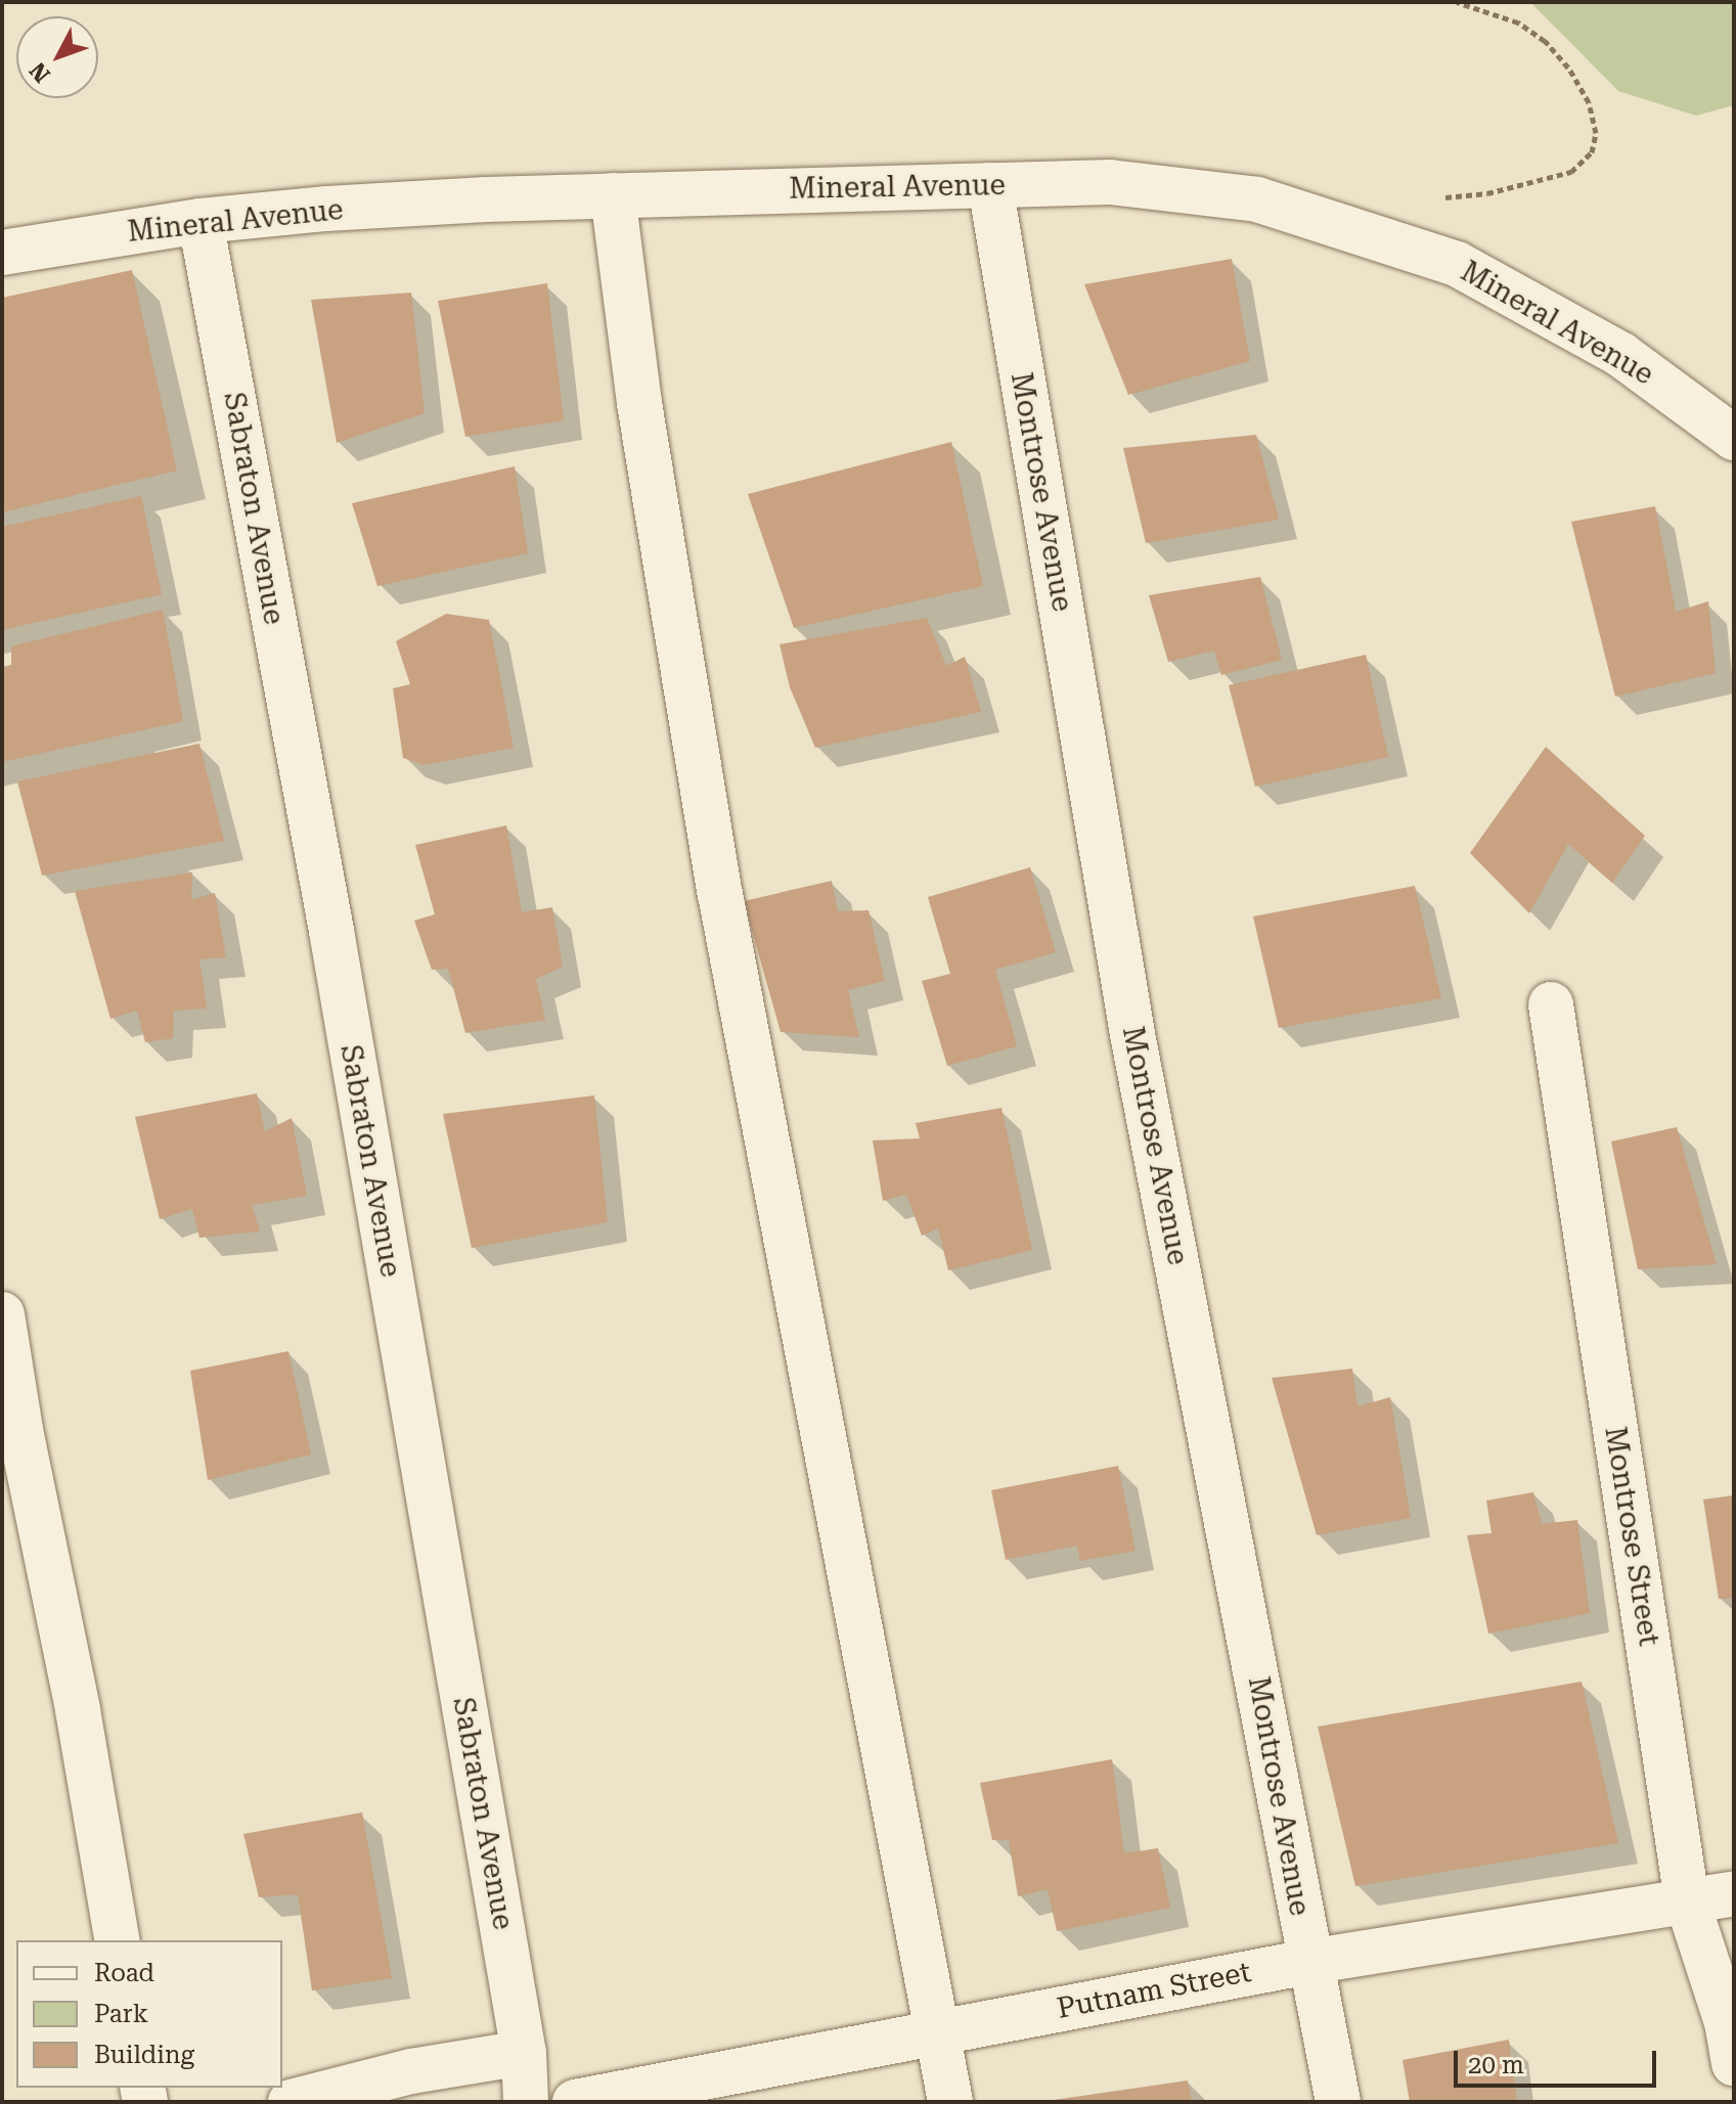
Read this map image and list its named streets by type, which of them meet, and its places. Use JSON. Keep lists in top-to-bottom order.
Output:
{
  "streets": {
    "street": [
      "Mineral Avenue",
      "Montrose Avenue",
      "Sabraton Avenue",
      "Montrose Street",
      "Putnam Street"
    ]
  },
  "crossings": [
    ["Mineral Avenue", "Montrose Avenue"],
    ["Mineral Avenue", "Sabraton Avenue"],
    ["Montrose Avenue", "Putnam Street"],
    ["Montrose Street", "Putnam Street"]
  ],
  "legend": ["Road", "Park", "Building"],
  "scale_bar": "20 m",
  "north": "bottom left"
}
